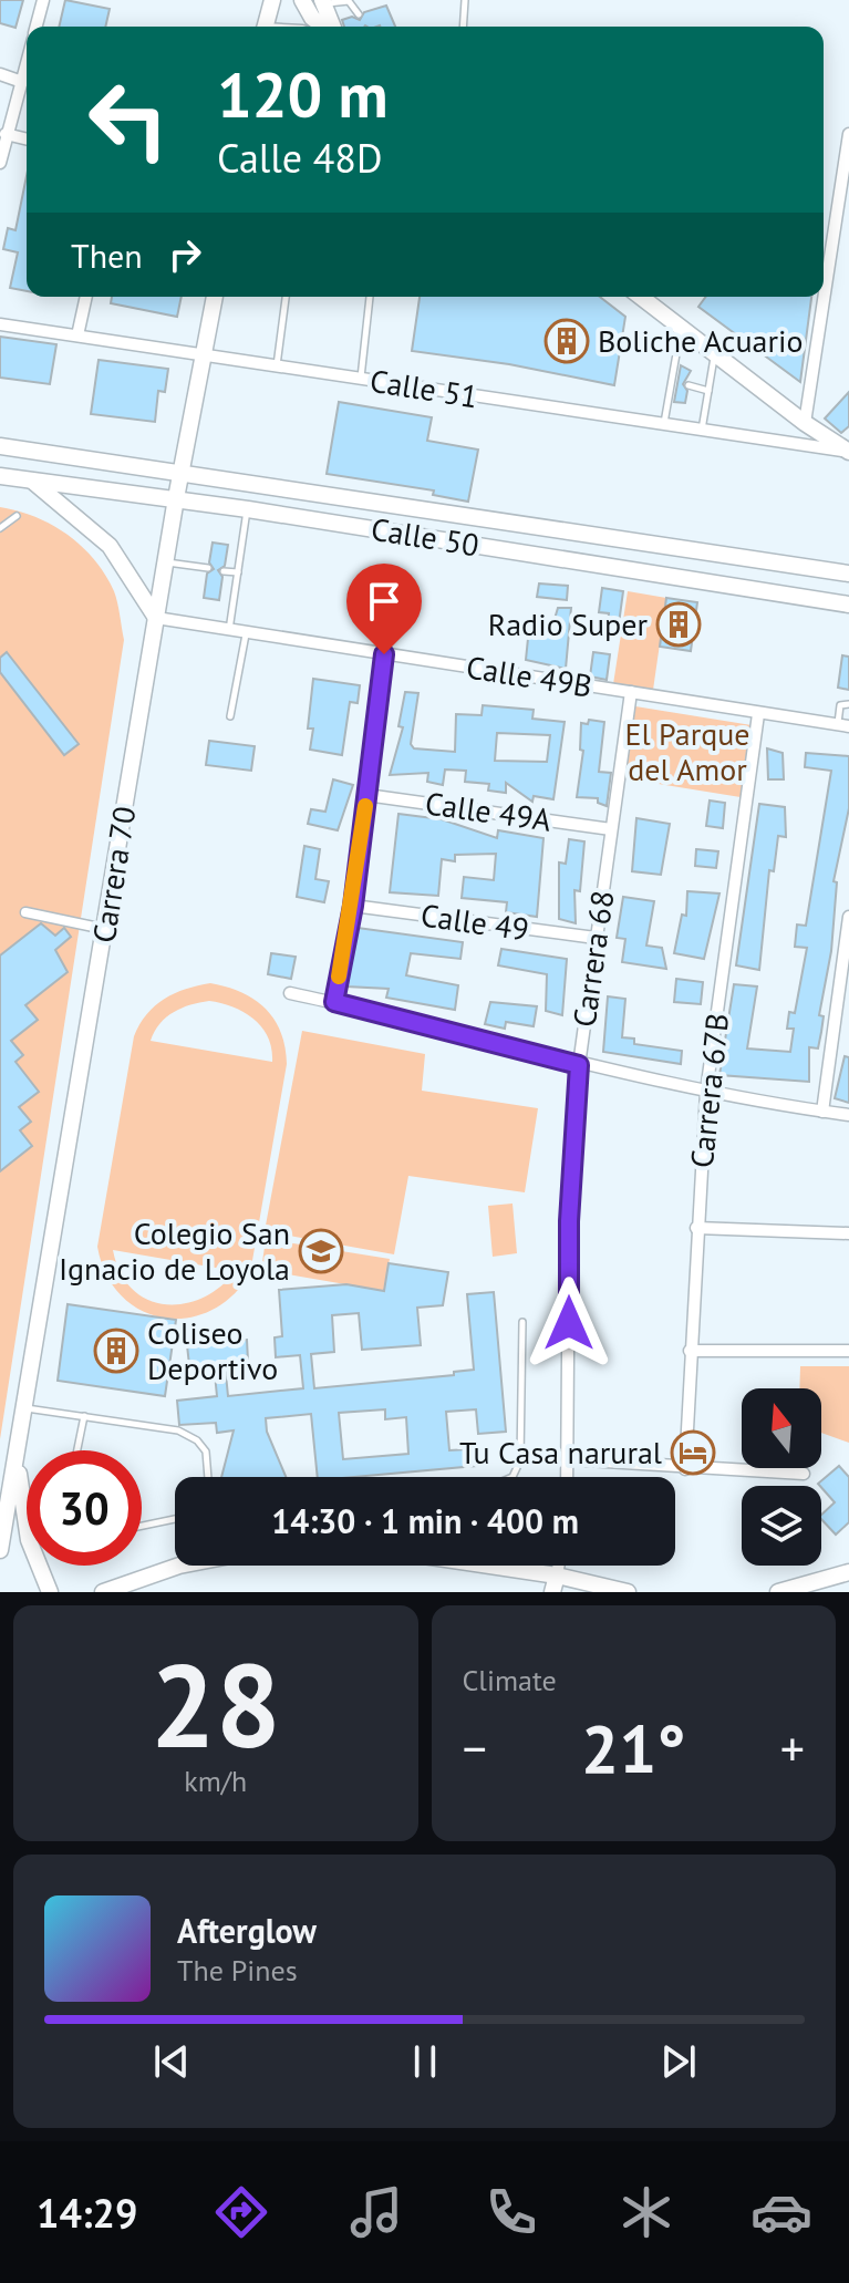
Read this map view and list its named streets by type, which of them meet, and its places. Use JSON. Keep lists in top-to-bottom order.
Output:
{
  "streets": {
    "main road": ["Calle 50", "Carrera 70"],
    "street": [
      "Calle 51",
      "Calle 49B",
      "Calle 49A",
      "Calle 49",
      "Carrera 68",
      "Carrera 67B"
    ]
  },
  "crossings": [
    ["Calle 51", "Carrera 70"],
    ["Calle 50", "Carrera 70"],
    ["Calle 49B", "Carrera 70"],
    ["Calle 49B", "Carrera 68"],
    ["Calle 49B", "Carrera 67B"],
    ["Calle 49A", "Carrera 68"],
    ["Calle 49", "Carrera 68"]
  ],
  "parks": ["El Parque del Amor"],
  "places": {
    "building": ["Boliche Acuario", "Radio Super", "Coliseo Deportivo"],
    "school or university": ["Colegio San Ignacio de Loyola"],
    "hotel": ["Tu Casa narural"]
  },
  "north": "top",
  "page": {
    "turn": ["120 m", "Calle 48D"],
    "then": "Then",
    "limit": "30",
    "trip": "14:30 · 1 min · 400 m",
    "tile": [
      ["28", "km/h"],
      "Climate"
    ],
    "heat": ["−", "21°", "+"],
    "song": ["Afterglow", "The Pines"],
    "tabs": "14:29"
  }
}
